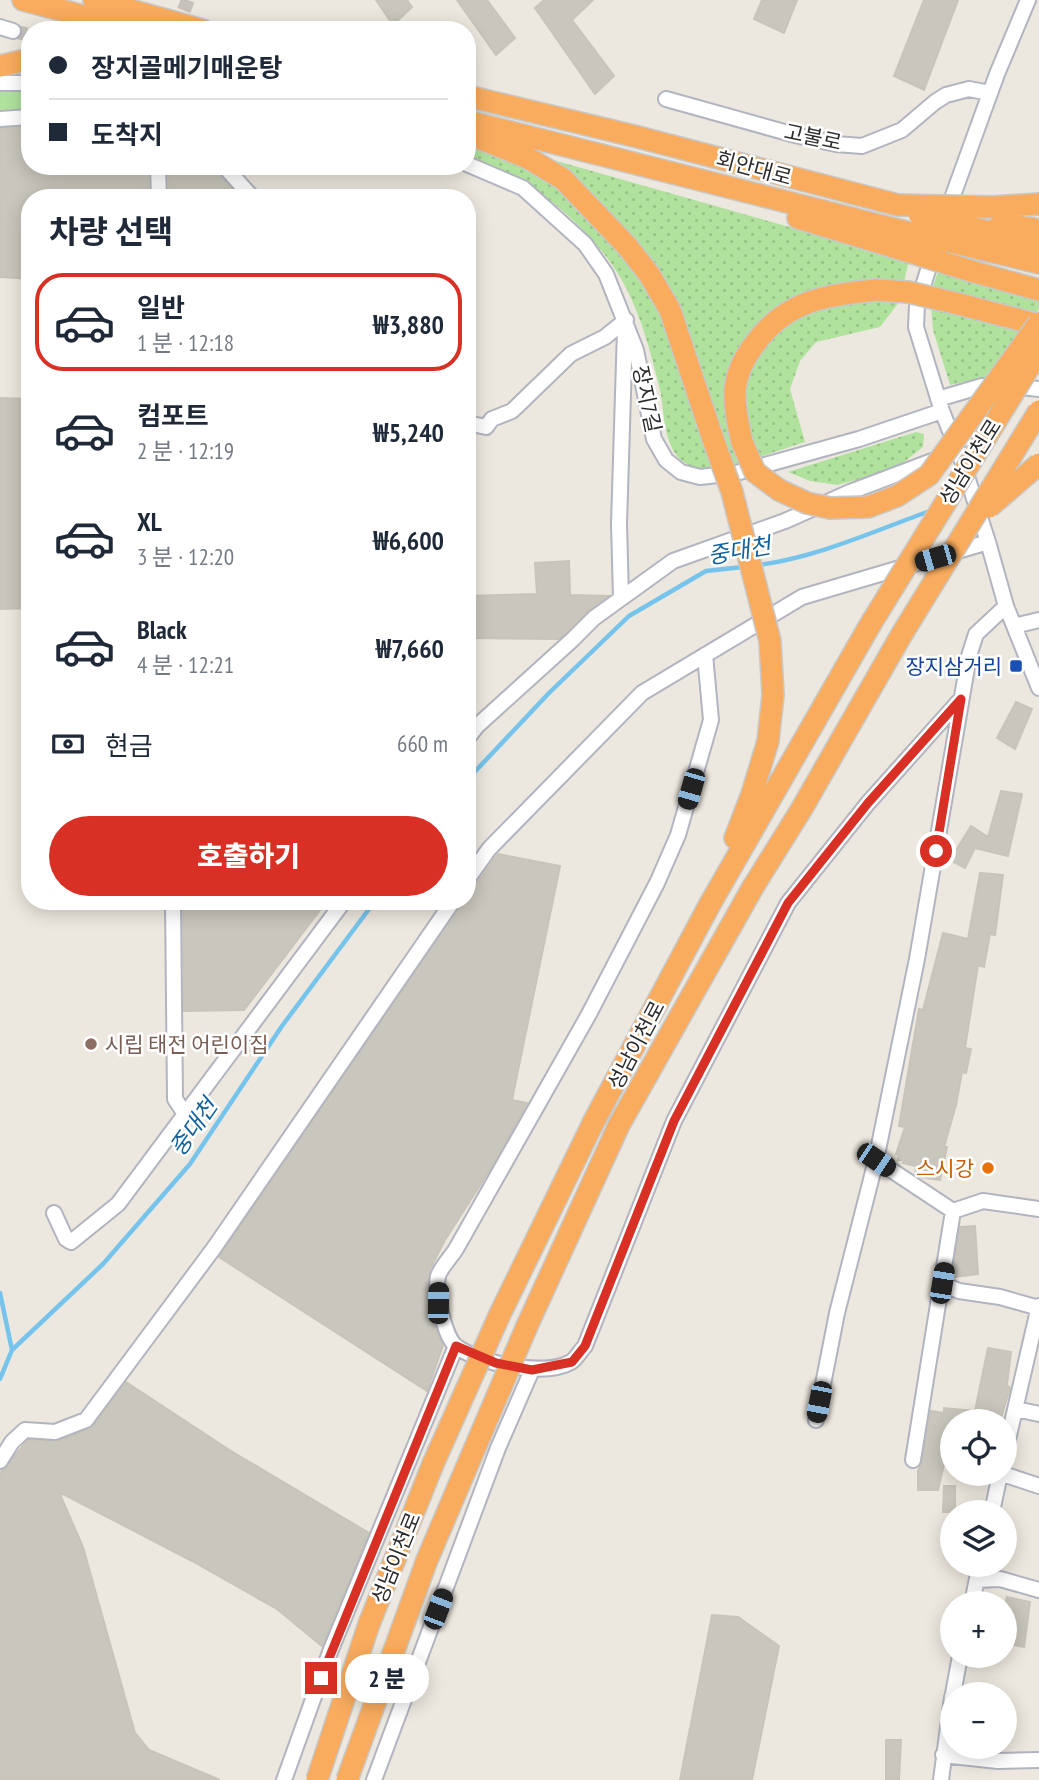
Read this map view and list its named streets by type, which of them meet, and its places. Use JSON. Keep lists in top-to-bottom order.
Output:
{
  "streets": {
    "highway": ["회안대로", "성남이천로"],
    "street": ["고불로", "장지7길"]
  },
  "water": ["중대천"],
  "places": {
    "transit": ["장지삼거리"],
    "other": ["시립 태전 어린이집", "스시강"]
  },
  "page": {
    "banner": ["장지골메기매운탕", "도착지"],
    "heading": "차량 선택",
    "list": [
      {
        "name": "일반",
        "note": "1 분 · 12:18",
        "value": "₩3,880"
      },
      {
        "name": "컴포트",
        "note": "2 분 · 12:19",
        "value": "₩5,240"
      },
      {
        "name": "XL",
        "note": "3 분 · 12:20",
        "value": "₩6,600"
      },
      {
        "name": "Black",
        "note": "4 분 · 12:21",
        "value": "₩7,660"
      }
    ],
    "pay": ["현금", "660 m"],
    "buttons": "호출하기",
    "map_buttons": ["+", "−"],
    "bubble": "2 분"
  }
}
